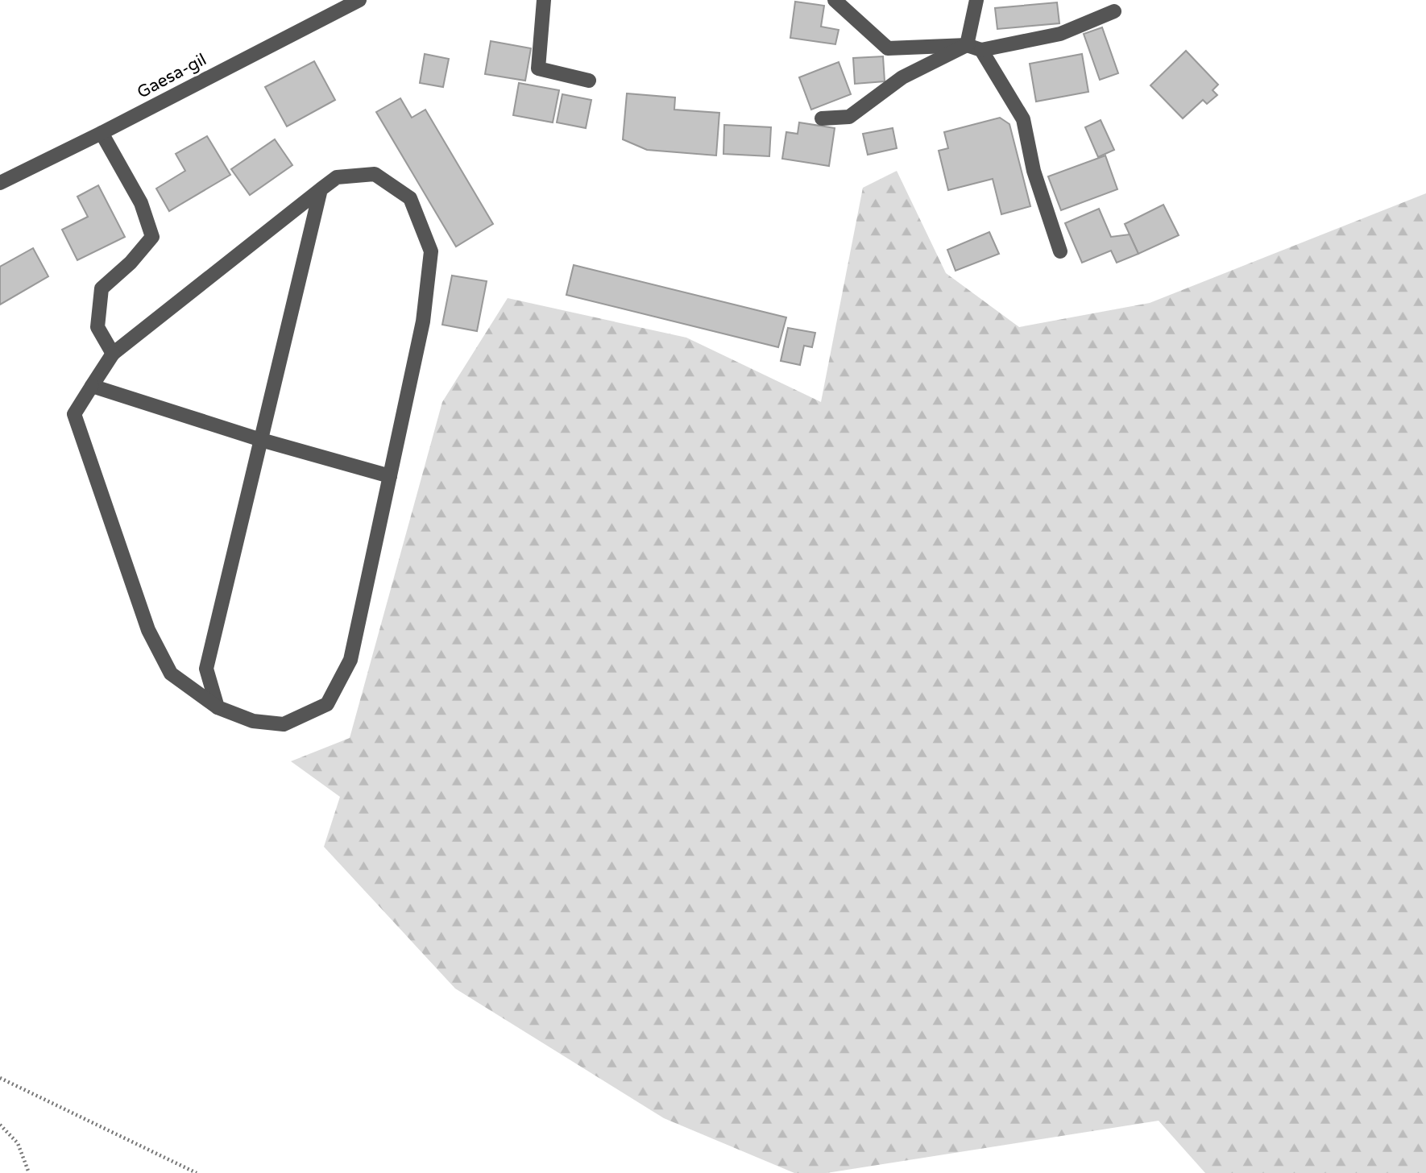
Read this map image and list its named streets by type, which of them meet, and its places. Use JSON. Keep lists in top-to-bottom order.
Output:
{
  "streets": {
    "street": ["Gaesa-gil"]
  }
}
